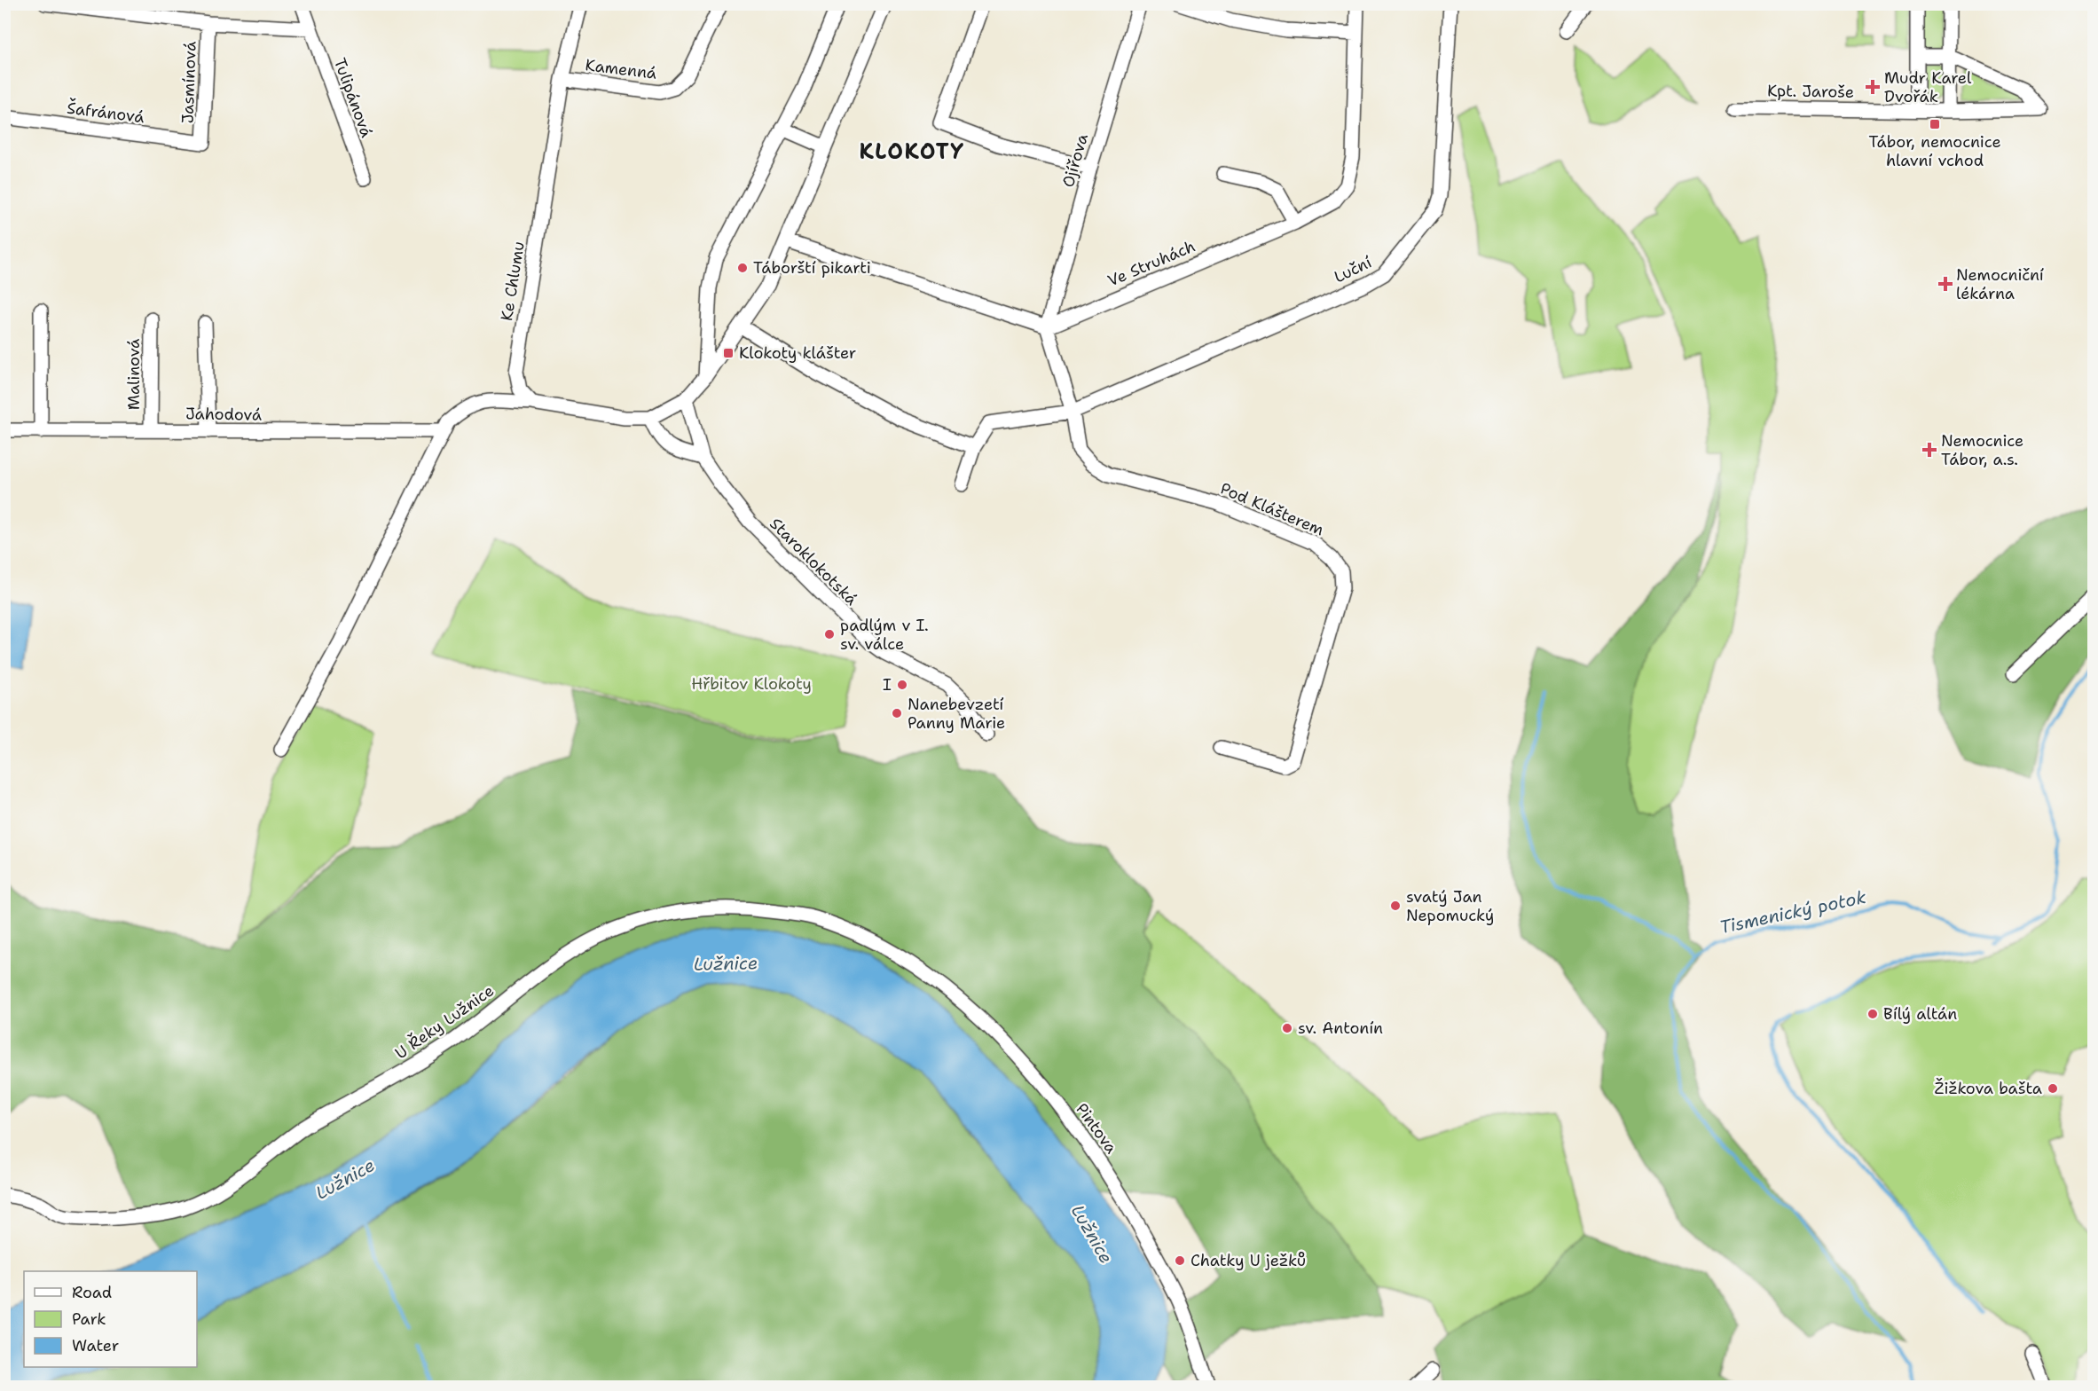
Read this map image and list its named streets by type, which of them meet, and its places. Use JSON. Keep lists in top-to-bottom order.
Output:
{
  "streets": {
    "street": [
      "Kamenná",
      "Jasmínová",
      "Kpt. Jaroše",
      "Tulipánová",
      "Šafránová",
      "Ojířova",
      "Ve Struhách",
      "Luční",
      "Ke Chlumu",
      "Malinová",
      "Jahodová",
      "Pod Klášterem",
      "Staroklokotská",
      "U Řeky Lužnice",
      "Pintova"
    ]
  },
  "crossings": [
    ["Kamenná", "Ke Chlumu"],
    ["Jasmínová", "Šafránová"],
    ["Ojířova", "Ve Struhách"],
    ["Ojířova", "Pod Klášterem"],
    ["Ve Struhách", "Pod Klášterem"],
    ["Luční", "Pod Klášterem"],
    ["Malinová", "Jahodová"],
    ["U Řeky Lužnice", "Pintova"]
  ],
  "districts": ["KLOKOTY"],
  "water": ["Tismenický potok", "Lužnice"],
  "parks": ["Hřbitov Klokoty"],
  "places": {
    "health": ["Mudr Karel Dvořák", "Nemocniční lékárna", "Nemocnice Tábor, a.s."],
    "transit": ["Tábor, nemocnice hlavní vchod", "Klokoty klášter"],
    "other": [
      "Táborští pikarti",
      "padlým v I. sv. válce",
      "I",
      "Nanebevzetí Panny Marie",
      "svatý Jan Nepomucký",
      "Bílý altán",
      "sv. Antonín",
      "Žižkova bašta",
      "Chatky U ježků"
    ]
  },
  "legend": ["Road", "Park", "Water"]
}
